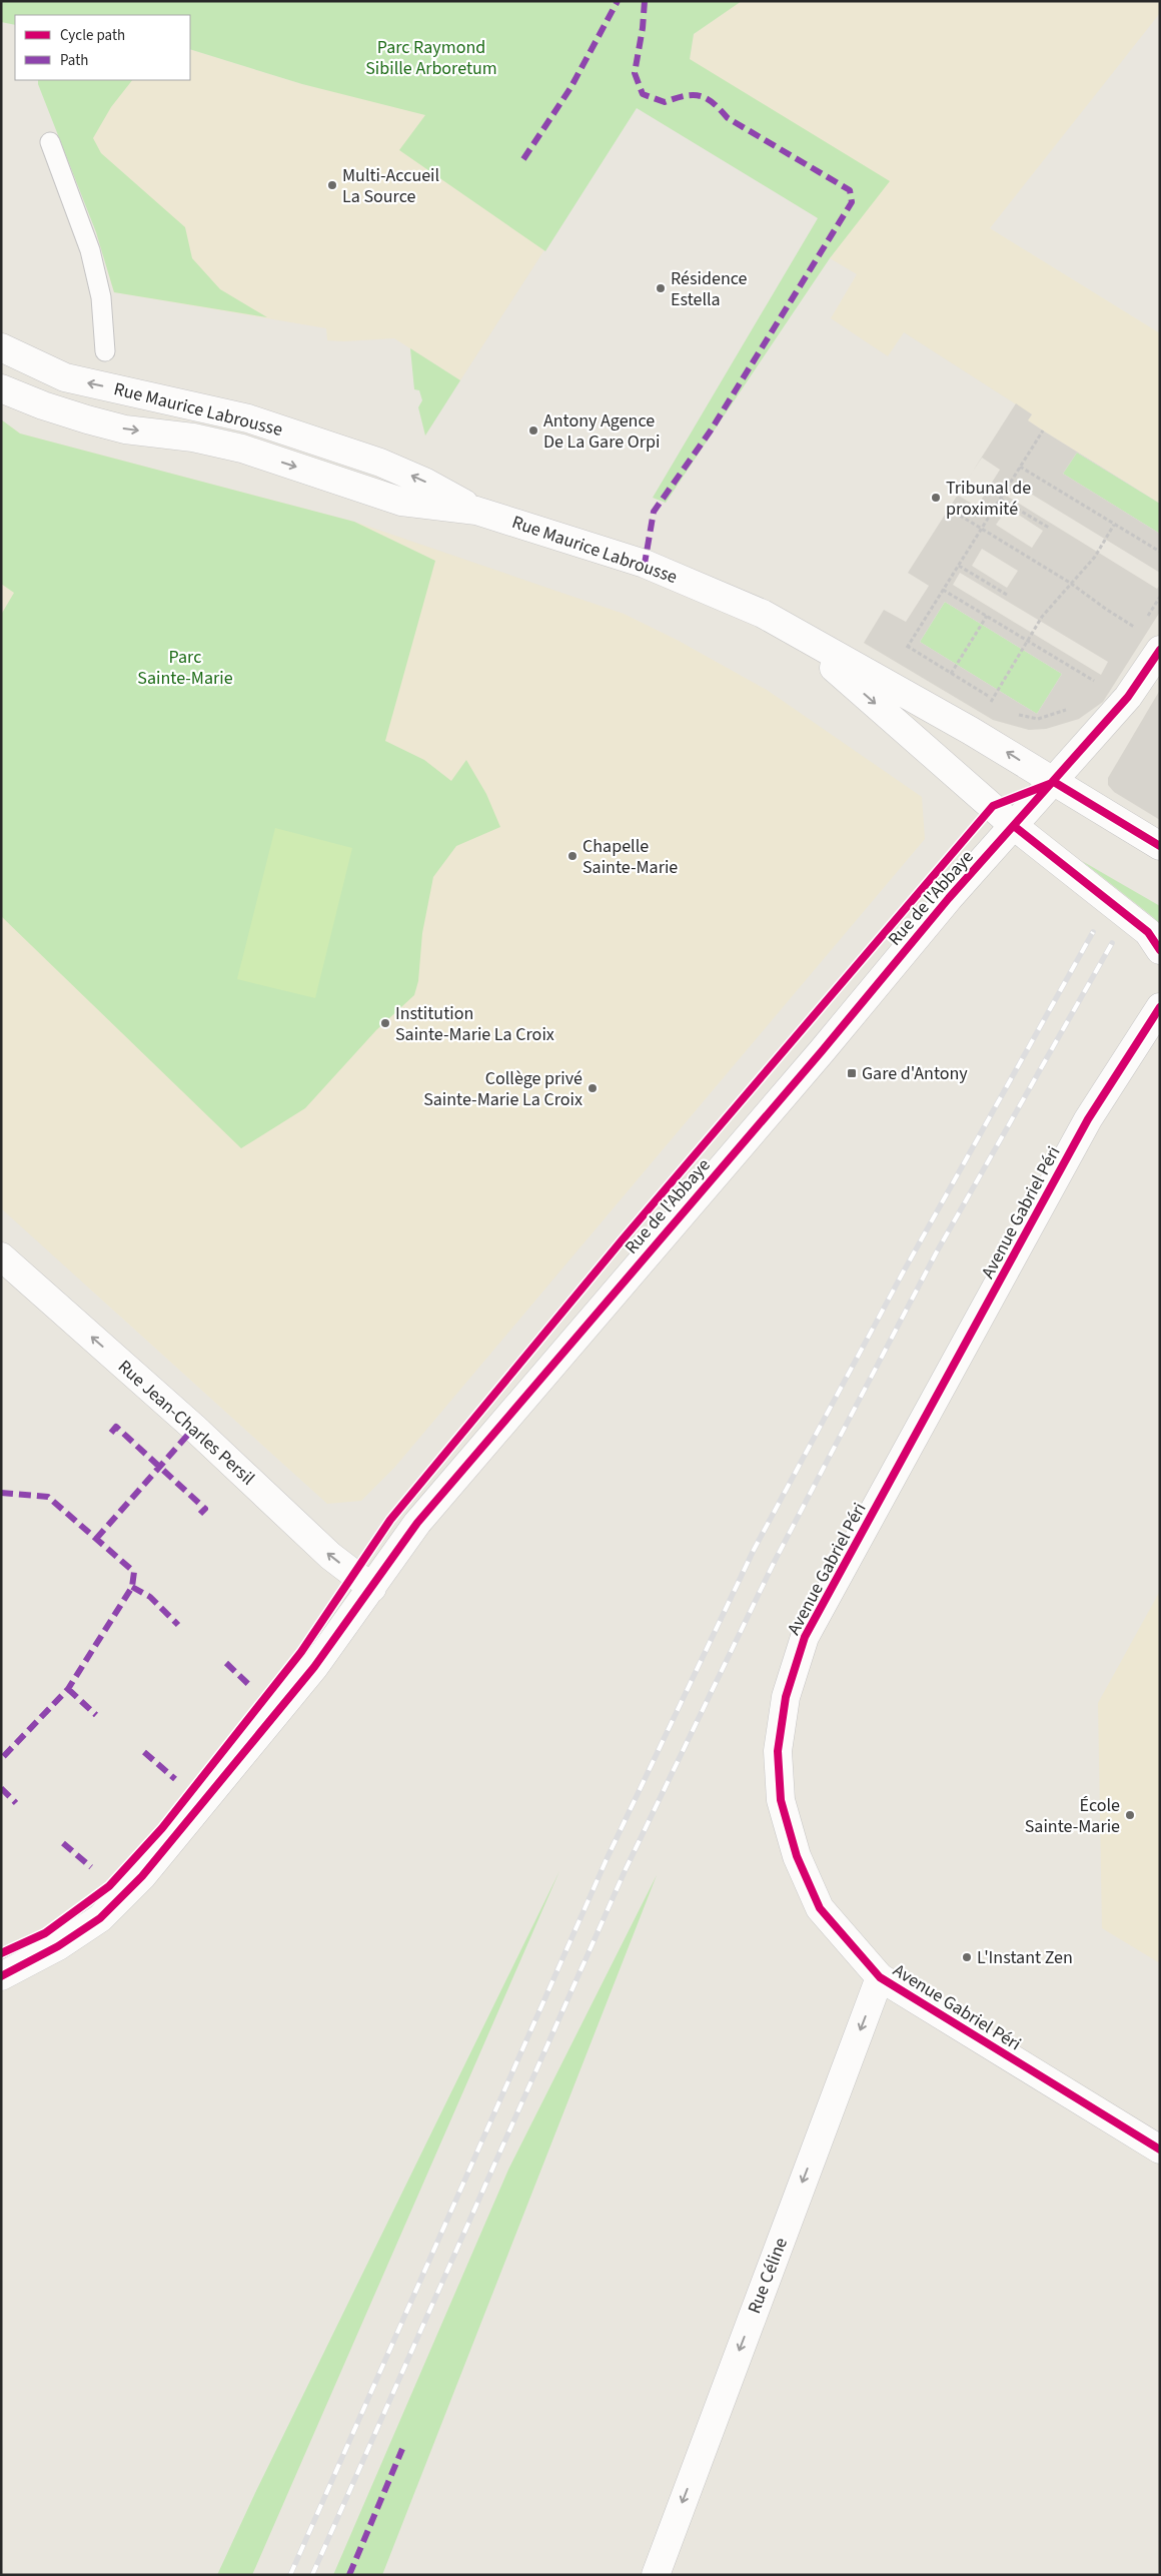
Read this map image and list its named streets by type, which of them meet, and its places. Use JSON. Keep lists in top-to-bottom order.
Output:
{
  "streets": {
    "main road": [
      "Rue Maurice Labrousse",
      "Rue de l'Abbaye",
      "Avenue Gabriel Péri",
      "Rue Jean-Charles Persil",
      "Rue Céline"
    ]
  },
  "crossings": [
    ["Rue Maurice Labrousse", "Rue de l'Abbaye"],
    ["Rue de l'Abbaye", "Rue Jean-Charles Persil"],
    ["Avenue Gabriel Péri", "Rue Céline"]
  ],
  "one_way": ["Rue Jean-Charles Persil", "Rue Céline"],
  "parks": ["Parc Raymond Sibille Arboretum", "Parc Sainte-Marie"],
  "places": {
    "other": [
      "Multi-Accueil La Source",
      "Résidence Estella",
      "Antony Agence De La Gare Orpi",
      "Tribunal de proximité",
      "Chapelle Sainte-Marie",
      "Institution Sainte-Marie La Croix",
      "Collège privé Sainte-Marie La Croix",
      "École Sainte-Marie",
      "L'Instant Zen"
    ],
    "transit": ["Gare d'Antony"]
  },
  "legend": ["Cycle path", "Path"]
}
